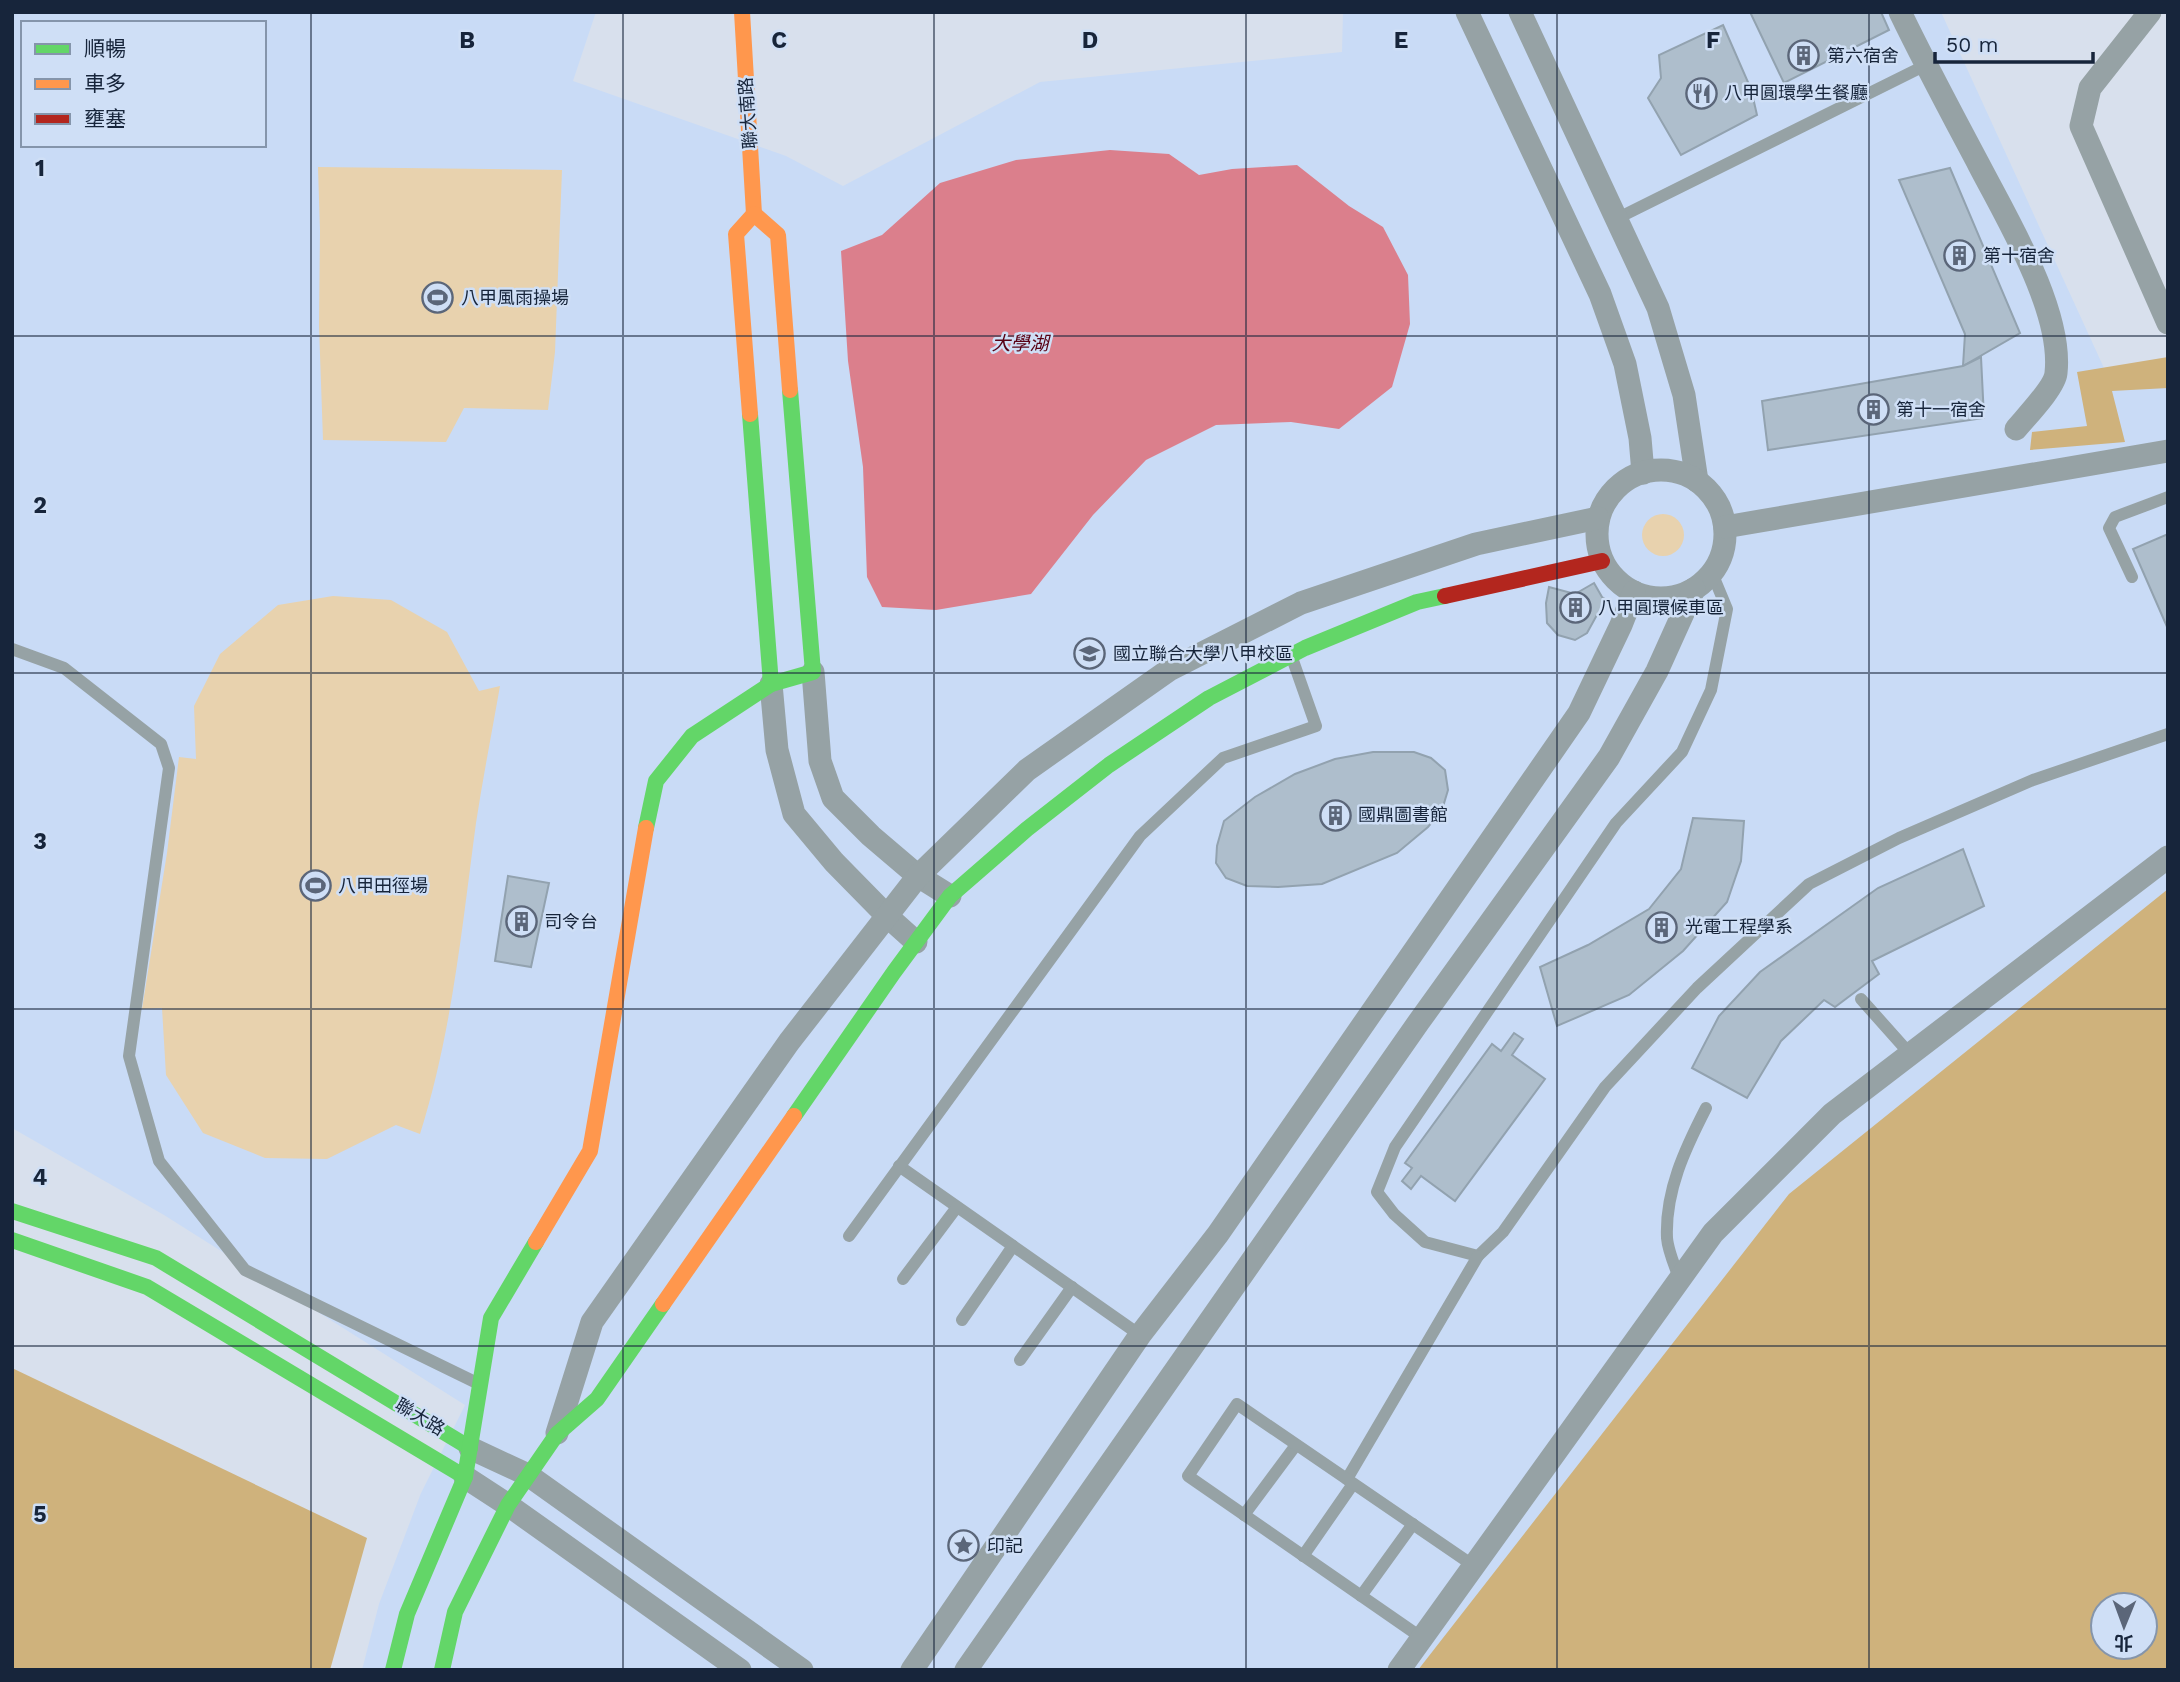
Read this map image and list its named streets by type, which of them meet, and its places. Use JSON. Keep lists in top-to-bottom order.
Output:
{
  "streets": {
    "street": ["聯大南路", "聯大路"]
  },
  "water": ["大學湖"],
  "places": {
    "building": [
      "第六宿舍",
      "第十宿舍",
      "第十一宿舍",
      "八甲圓環候車區",
      "國鼎圖書館",
      "司令台",
      "光電工程學系"
    ],
    "restaurant": ["八甲圓環學生餐廳"],
    "sports": ["八甲風雨操場", "八甲田徑場"],
    "school or university": ["國立聯合大學八甲校區"],
    "place": ["印記"]
  },
  "legend": ["順暢", "車多", "壅塞"],
  "scale_bar": "50 m",
  "north": "bottom",
  "grid": {
    "columns": [
      "B",
      "C",
      "D",
      "E",
      "F"
    ],
    "rows": [
      "1",
      "2",
      "3",
      "4",
      "5"
    ]
  }
}
